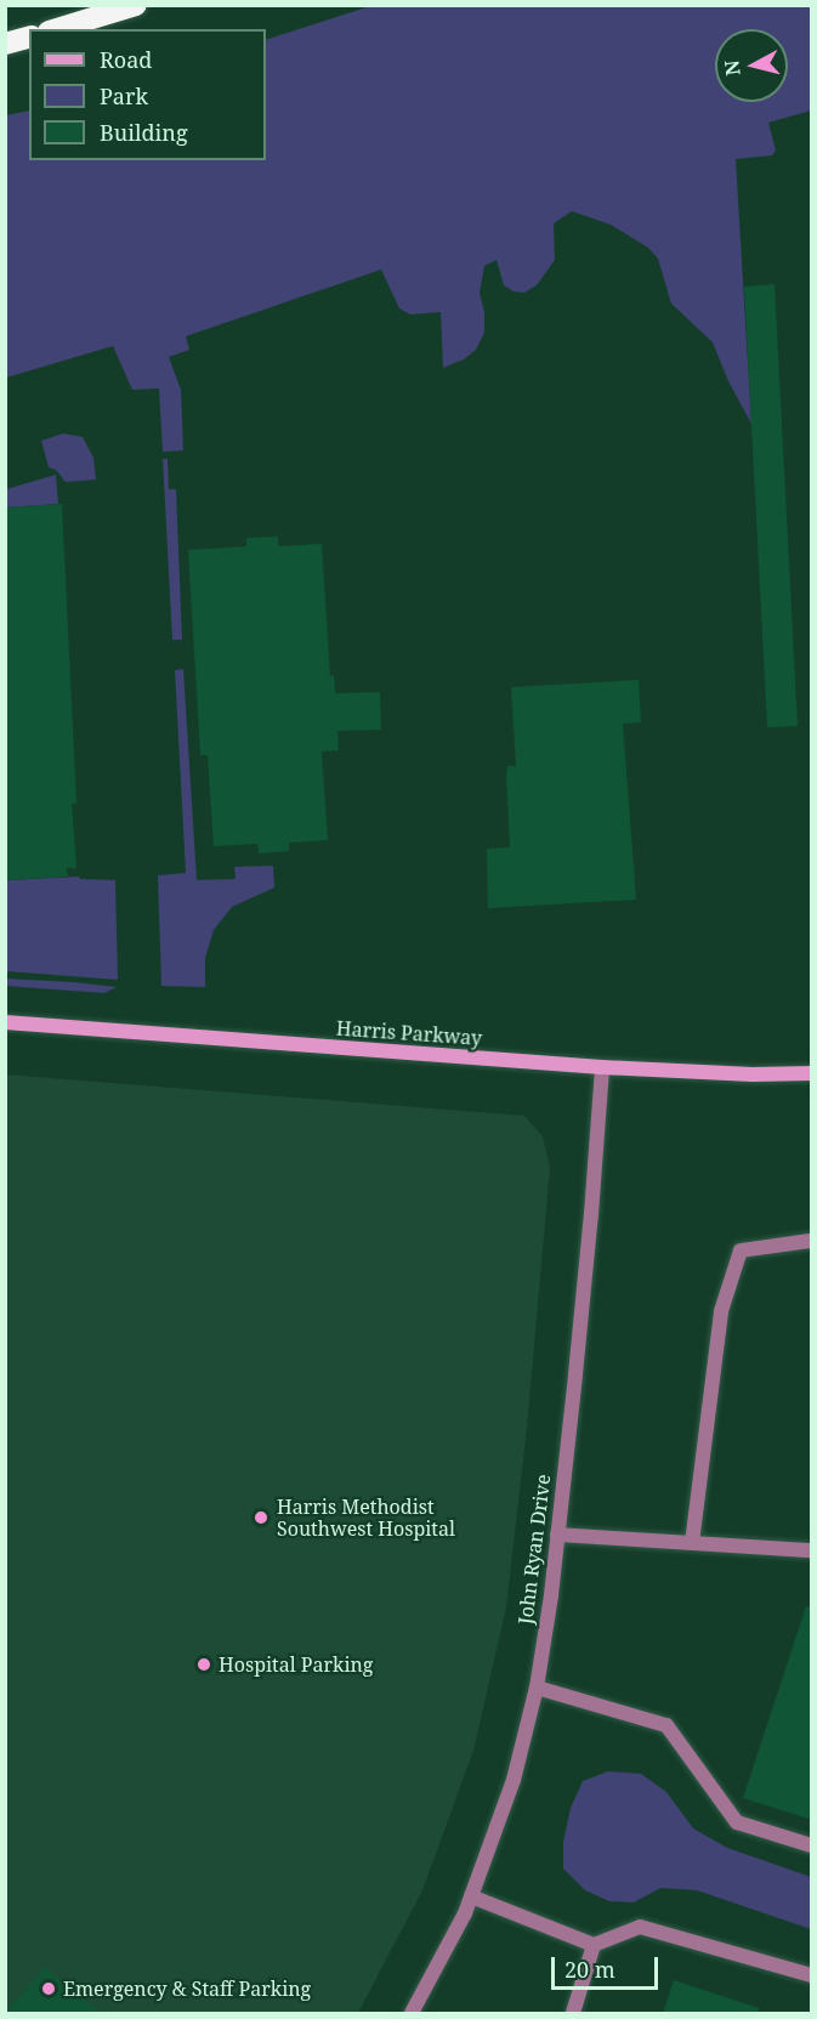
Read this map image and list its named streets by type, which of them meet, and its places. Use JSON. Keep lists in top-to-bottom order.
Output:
{
  "streets": {
    "street": ["Harris Parkway", "John Ryan Drive"]
  },
  "crossings": [
    ["Harris Parkway", "John Ryan Drive"]
  ],
  "places": ["Harris Methodist Southwest Hospital", "Hospital Parking", "Emergency & Staff Parking"],
  "legend": ["Road", "Park", "Building"],
  "scale_bar": "20 m",
  "north": "left"
}
